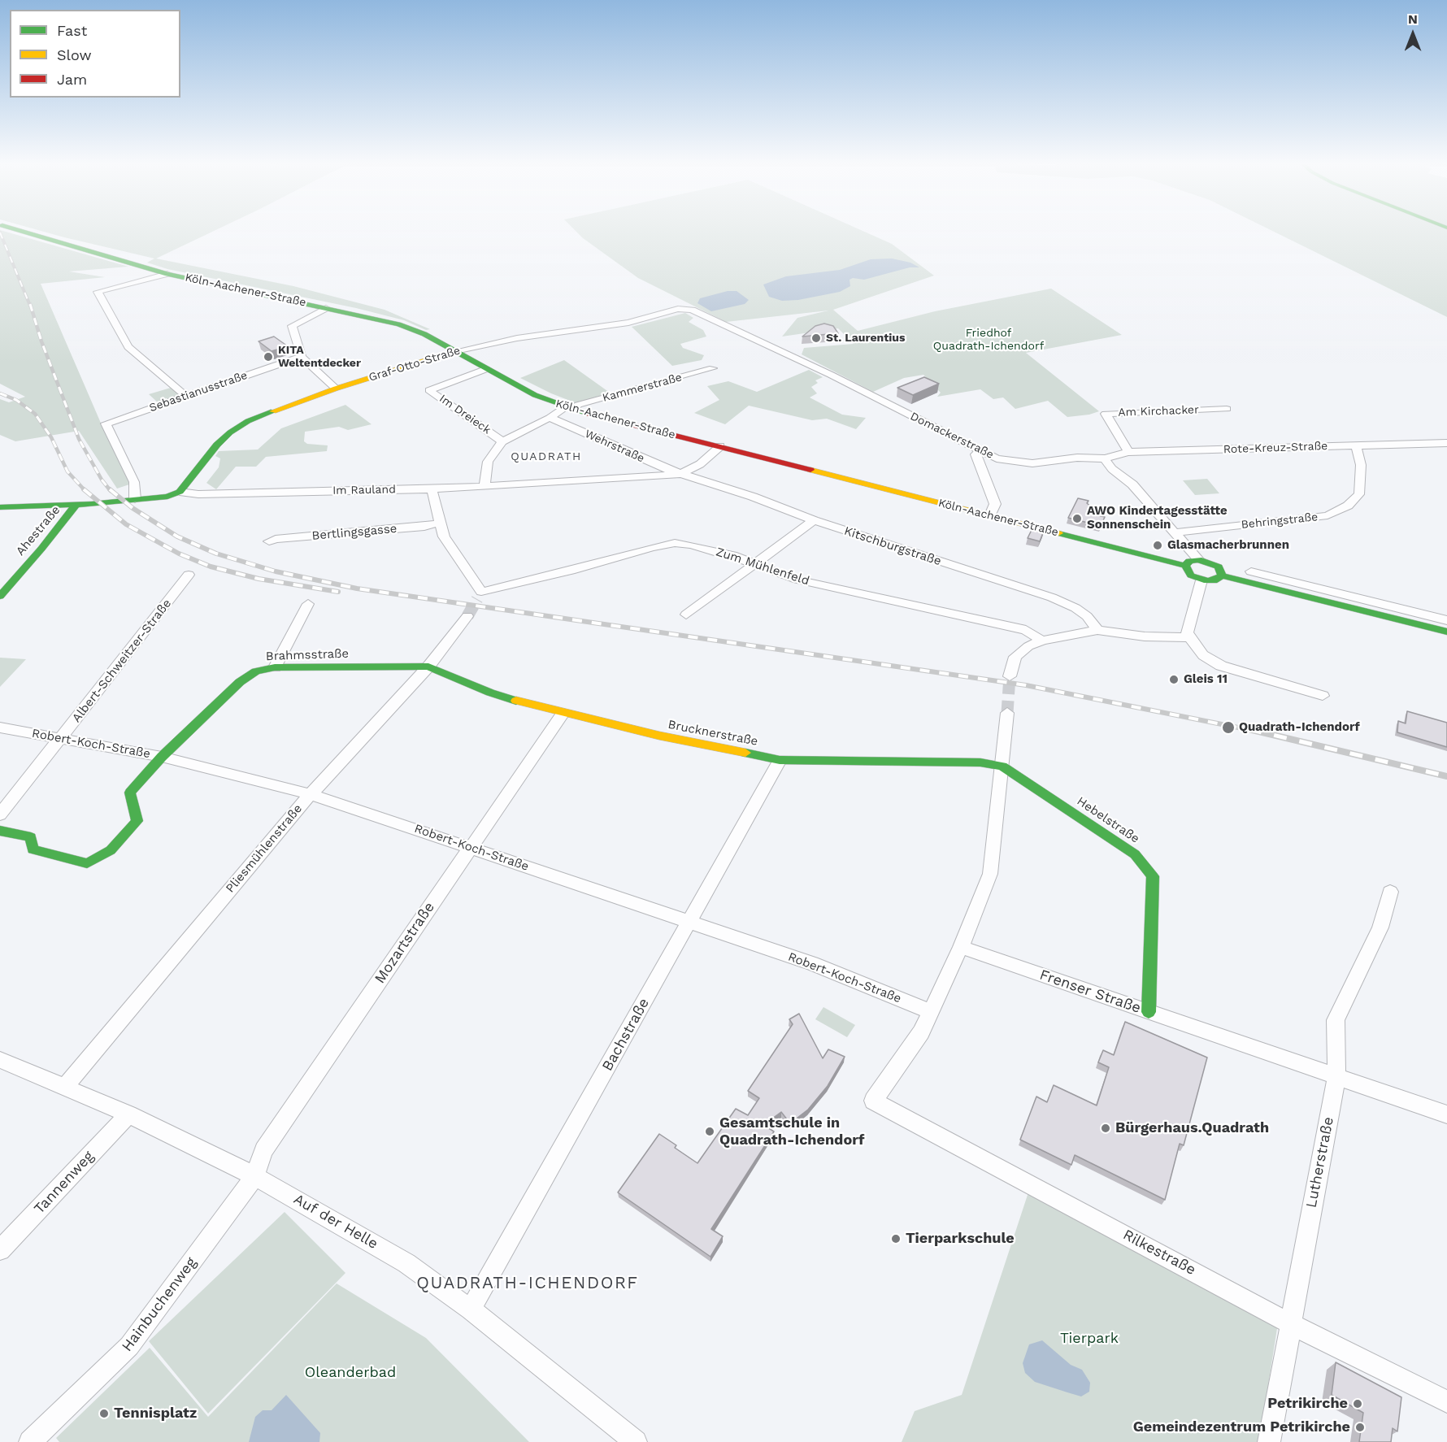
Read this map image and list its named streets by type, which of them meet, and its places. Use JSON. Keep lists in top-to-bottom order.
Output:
{
  "streets": {
    "main road": [
      "Köln-Aachener-Straße",
      "Graf-Otto-Straße",
      "Im Rauland",
      "Ahestraße",
      "Brahmsstraße",
      "Brucknerstraße",
      "Hebelstraße"
    ],
    "street": [
      "Kammerstraße",
      "Sebastianusstraße",
      "Am Kirchacker",
      "Im Dreieck",
      "Domackerstraße",
      "Wehrstraße",
      "Rote-Kreuz-Straße",
      "Behringstraße",
      "Bertlingsgasse",
      "Kitschburgstraße",
      "Zum Mühlenfeld",
      "Albert-Schweitzer-Straße",
      "Robert-Koch-Straße",
      "Pliesmühlenstraße",
      "Mozartstraße",
      "Frenser Straße",
      "Bachstraße",
      "Lutherstraße",
      "Tannenweg",
      "Auf der Helle",
      "Rilkestraße",
      "Hainbuchenweg"
    ]
  },
  "crossings": [
    ["Köln-Aachener-Straße", "Graf-Otto-Straße"],
    ["Köln-Aachener-Straße", "Kammerstraße"],
    ["Köln-Aachener-Straße", "Im Dreieck"],
    ["Köln-Aachener-Straße", "Im Rauland"],
    ["Graf-Otto-Straße", "Domackerstraße"],
    ["Graf-Otto-Straße", "Im Rauland"],
    ["Kammerstraße", "Im Dreieck"],
    ["Kammerstraße", "Wehrstraße"],
    ["Kammerstraße", "Im Rauland"],
    ["Sebastianusstraße", "Im Rauland"],
    ["Am Kirchacker", "Rote-Kreuz-Straße"],
    ["Domackerstraße", "Rote-Kreuz-Straße"],
    ["Wehrstraße", "Im Rauland"],
    ["Wehrstraße", "Kitschburgstraße"],
    ["Rote-Kreuz-Straße", "Behringstraße"],
    ["Im Rauland", "Ahestraße"],
    ["Im Rauland", "Kitschburgstraße"],
    ["Bertlingsgasse", "Zum Mühlenfeld"],
    ["Brahmsstraße", "Brucknerstraße"],
    ["Brahmsstraße", "Robert-Koch-Straße"],
    ["Brahmsstraße", "Pliesmühlenstraße"],
    ["Albert-Schweitzer-Straße", "Robert-Koch-Straße"],
    ["Brucknerstraße", "Hebelstraße"],
    ["Brucknerstraße", "Pliesmühlenstraße"],
    ["Brucknerstraße", "Mozartstraße"],
    ["Brucknerstraße", "Bachstraße"],
    ["Robert-Koch-Straße", "Pliesmühlenstraße"],
    ["Robert-Koch-Straße", "Mozartstraße"],
    ["Robert-Koch-Straße", "Bachstraße"],
    ["Robert-Koch-Straße", "Rilkestraße"],
    ["Hebelstraße", "Frenser Straße"],
    ["Pliesmühlenstraße", "Auf der Helle"],
    ["Mozartstraße", "Auf der Helle"],
    ["Mozartstraße", "Hainbuchenweg"],
    ["Frenser Straße", "Lutherstraße"],
    ["Bachstraße", "Auf der Helle"],
    ["Lutherstraße", "Rilkestraße"],
    ["Tannenweg", "Auf der Helle"],
    ["Auf der Helle", "Hainbuchenweg"]
  ],
  "districts": ["QUADRATH", "QUADRATH-ICHENDORF"],
  "parks": ["Friedhof Quadrath-Ichendorf", "Tierpark", "Oleanderbad"],
  "places": [
    "St. Laurentius",
    "KITA Weltentdecker",
    "AWO Kindertagesstätte Sonnenschein",
    "Glasmacherbrunnen",
    "Gleis 11",
    "Quadrath-Ichendorf",
    "Bürgerhaus.Quadrath",
    "Gesamtschule in Quadrath-Ichendorf",
    "Tierparkschule",
    "Petrikirche",
    "Tennisplatz",
    "Gemeindezentrum Petrikirche"
  ],
  "legend": ["Fast", "Slow", "Jam"],
  "north": "top"
}
